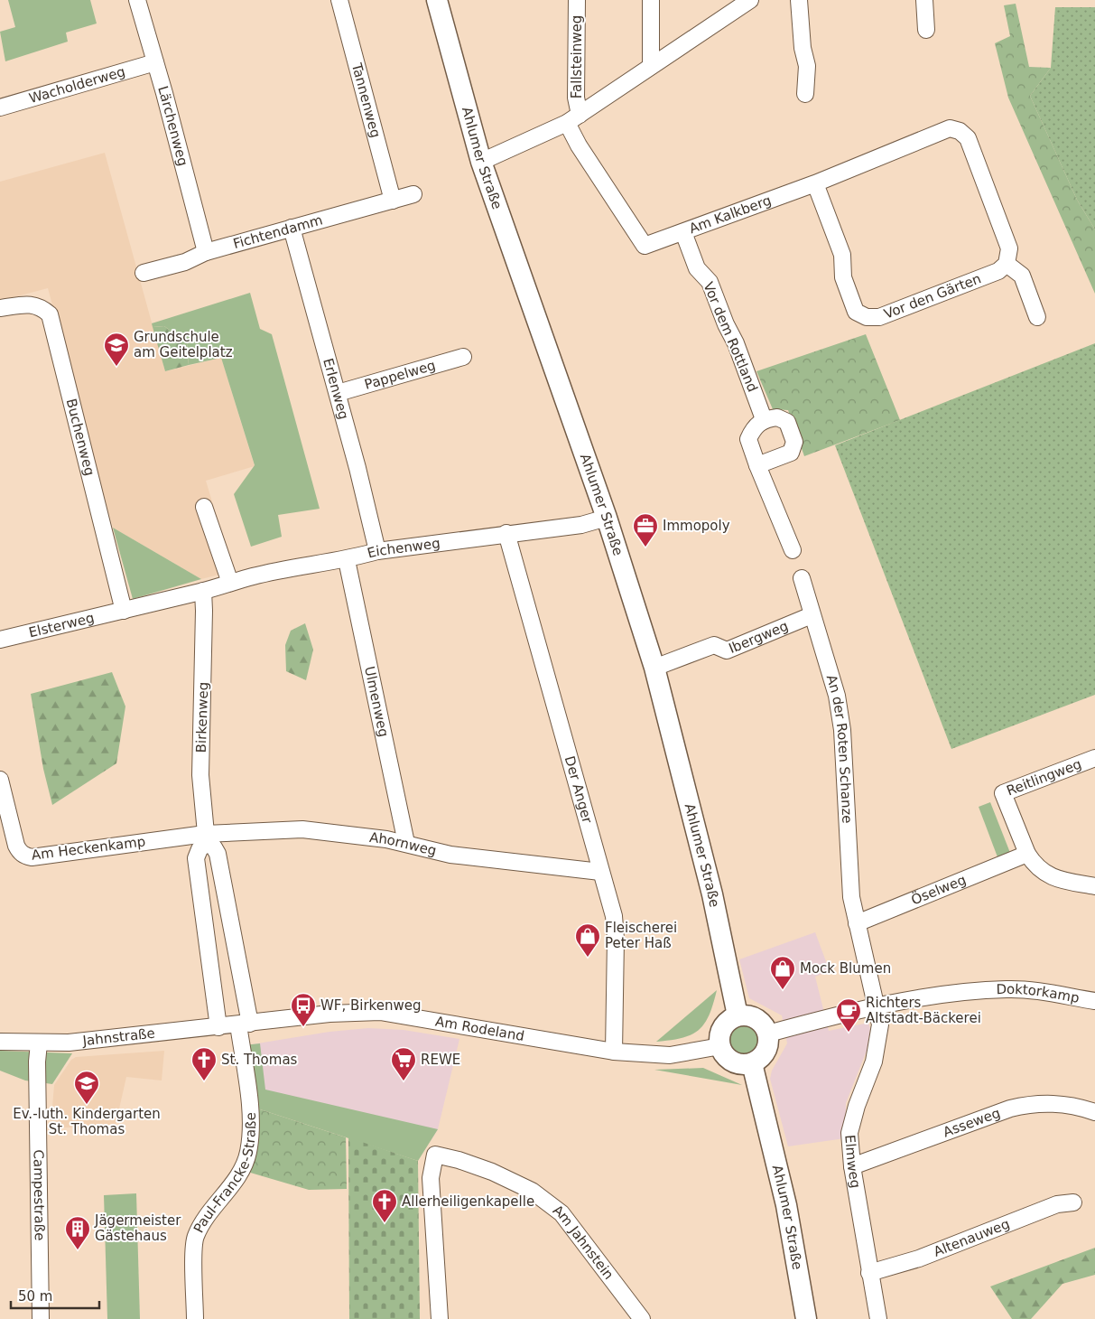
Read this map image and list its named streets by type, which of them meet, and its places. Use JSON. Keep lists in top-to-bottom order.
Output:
{
  "streets": {
    "main road": ["Ahlumer Straße"],
    "street": [
      "Fallsteinweg",
      "Wacholderweg",
      "Tannenweg",
      "Lärchenweg",
      "Am Kalkberg",
      "Fichtendamm",
      "Vor den Gärten",
      "Vor dem Rottland",
      "Pappelweg",
      "Erlenweg",
      "Buchenweg",
      "Eichenweg",
      "Elsterweg",
      "Ibergweg",
      "Ulmenweg",
      "Birkenweg",
      "An der Roten Schanze",
      "Reitlingweg",
      "Der Anger",
      "Ahornweg",
      "Am Heckenkamp",
      "Öselweg",
      "Doktorkamp",
      "Am Rodeland",
      "Jahnstraße",
      "Asseweg",
      "Elmweg",
      "Paul-Francke-Straße",
      "Campestraße",
      "Altenauweg",
      "Am Jahnstein"
    ]
  },
  "crossings": [
    ["Fallsteinweg", "Ahlumer Straße"],
    ["Fallsteinweg", "Am Kalkberg"],
    ["Wacholderweg", "Lärchenweg"],
    ["Tannenweg", "Fichtendamm"],
    ["Lärchenweg", "Fichtendamm"],
    ["Ahlumer Straße", "Eichenweg"],
    ["Ahlumer Straße", "Ibergweg"],
    ["Ahlumer Straße", "Doktorkamp"],
    ["Ahlumer Straße", "Am Rodeland"],
    ["Am Kalkberg", "Vor den Gärten"],
    ["Am Kalkberg", "Vor dem Rottland"],
    ["Fichtendamm", "Erlenweg"],
    ["Pappelweg", "Erlenweg"],
    ["Erlenweg", "Eichenweg"],
    ["Buchenweg", "Elsterweg"],
    ["Eichenweg", "Elsterweg"],
    ["Eichenweg", "Ulmenweg"],
    ["Eichenweg", "Birkenweg"],
    ["Eichenweg", "Der Anger"],
    ["Elsterweg", "Birkenweg"],
    ["Ibergweg", "An der Roten Schanze"],
    ["Ulmenweg", "Ahornweg"],
    ["Birkenweg", "Ahornweg"],
    ["Birkenweg", "Am Heckenkamp"],
    ["An der Roten Schanze", "Öselweg"],
    ["Reitlingweg", "Öselweg"],
    ["Der Anger", "Ahornweg"],
    ["Der Anger", "Am Rodeland"],
    ["Ahornweg", "Am Heckenkamp"],
    ["Doktorkamp", "Am Rodeland"],
    ["Doktorkamp", "Elmweg"],
    ["Am Rodeland", "Jahnstraße"],
    ["Am Rodeland", "Paul-Francke-Straße"],
    ["Jahnstraße", "Paul-Francke-Straße"],
    ["Jahnstraße", "Campestraße"],
    ["Asseweg", "Elmweg"],
    ["Elmweg", "Altenauweg"]
  ],
  "places": {
    "school or university": ["Grundschule am Geitelplatz", "Ev.-luth. Kindergarten St. Thomas"],
    "office": ["Immopoly"],
    "shop": ["Fleischerei Peter Haß", "Mock Blumen"],
    "bus stop": ["WF, Birkenweg"],
    "cafe": ["Richters Altstadt-Bäckerei"],
    "church": ["St. Thomas", "Allerheiligenkapelle"],
    "supermarket": ["REWE"],
    "building": ["Jägermeister Gästehaus"]
  },
  "scale_bar": "50 m"
}
